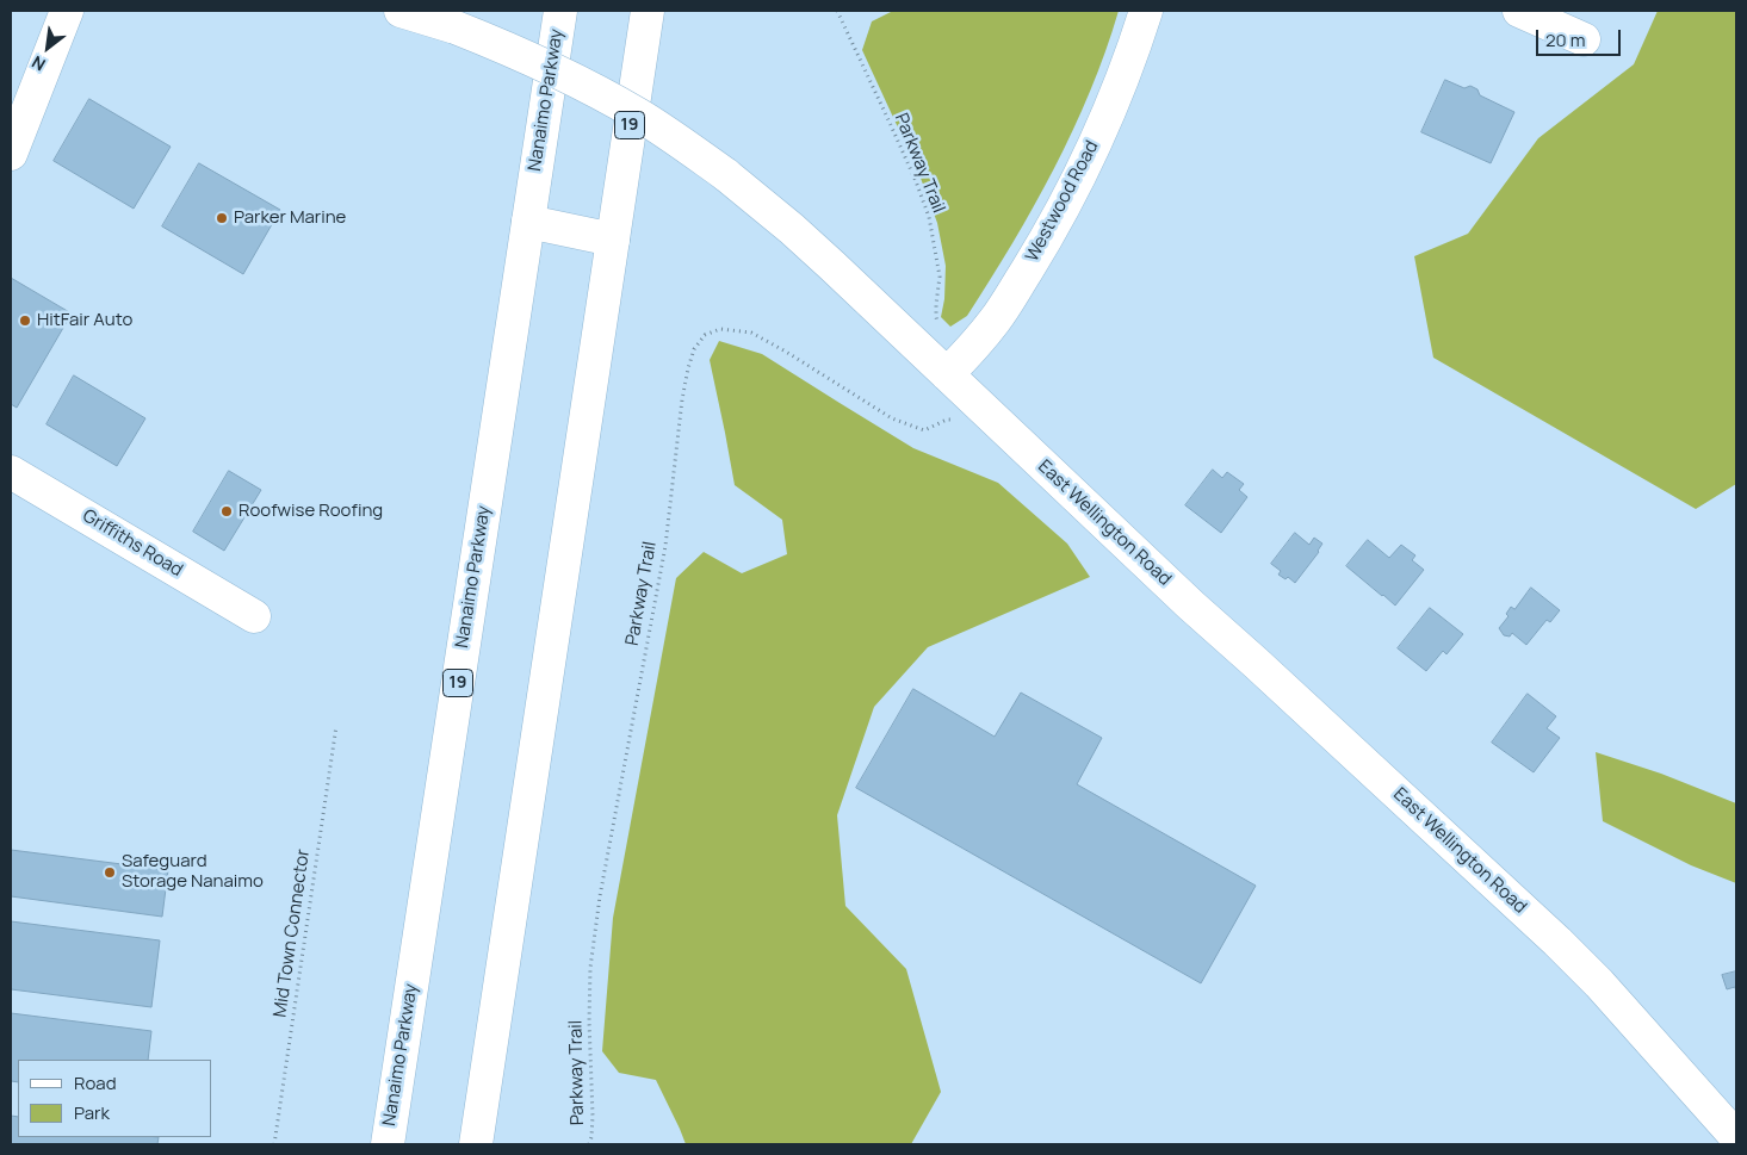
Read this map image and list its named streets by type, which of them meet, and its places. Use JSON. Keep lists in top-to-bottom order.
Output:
{
  "streets": {
    "main road": [
      "Nanaimo Parkway",
      "19",
      "Westwood Road",
      "East Wellington Road",
      "Griffiths Road"
    ],
    "path": ["Parkway Trail", "Mid Town Connector"]
  },
  "crossings": [
    ["Westwood Road", "East Wellington Road"]
  ],
  "places": [
    "Parker Marine",
    "HitFair Auto",
    "Roofwise Roofing",
    "Safeguard Storage Nanaimo"
  ],
  "legend": ["Road", "Park"],
  "scale_bar": "20 m",
  "north": "bottom left"
}
